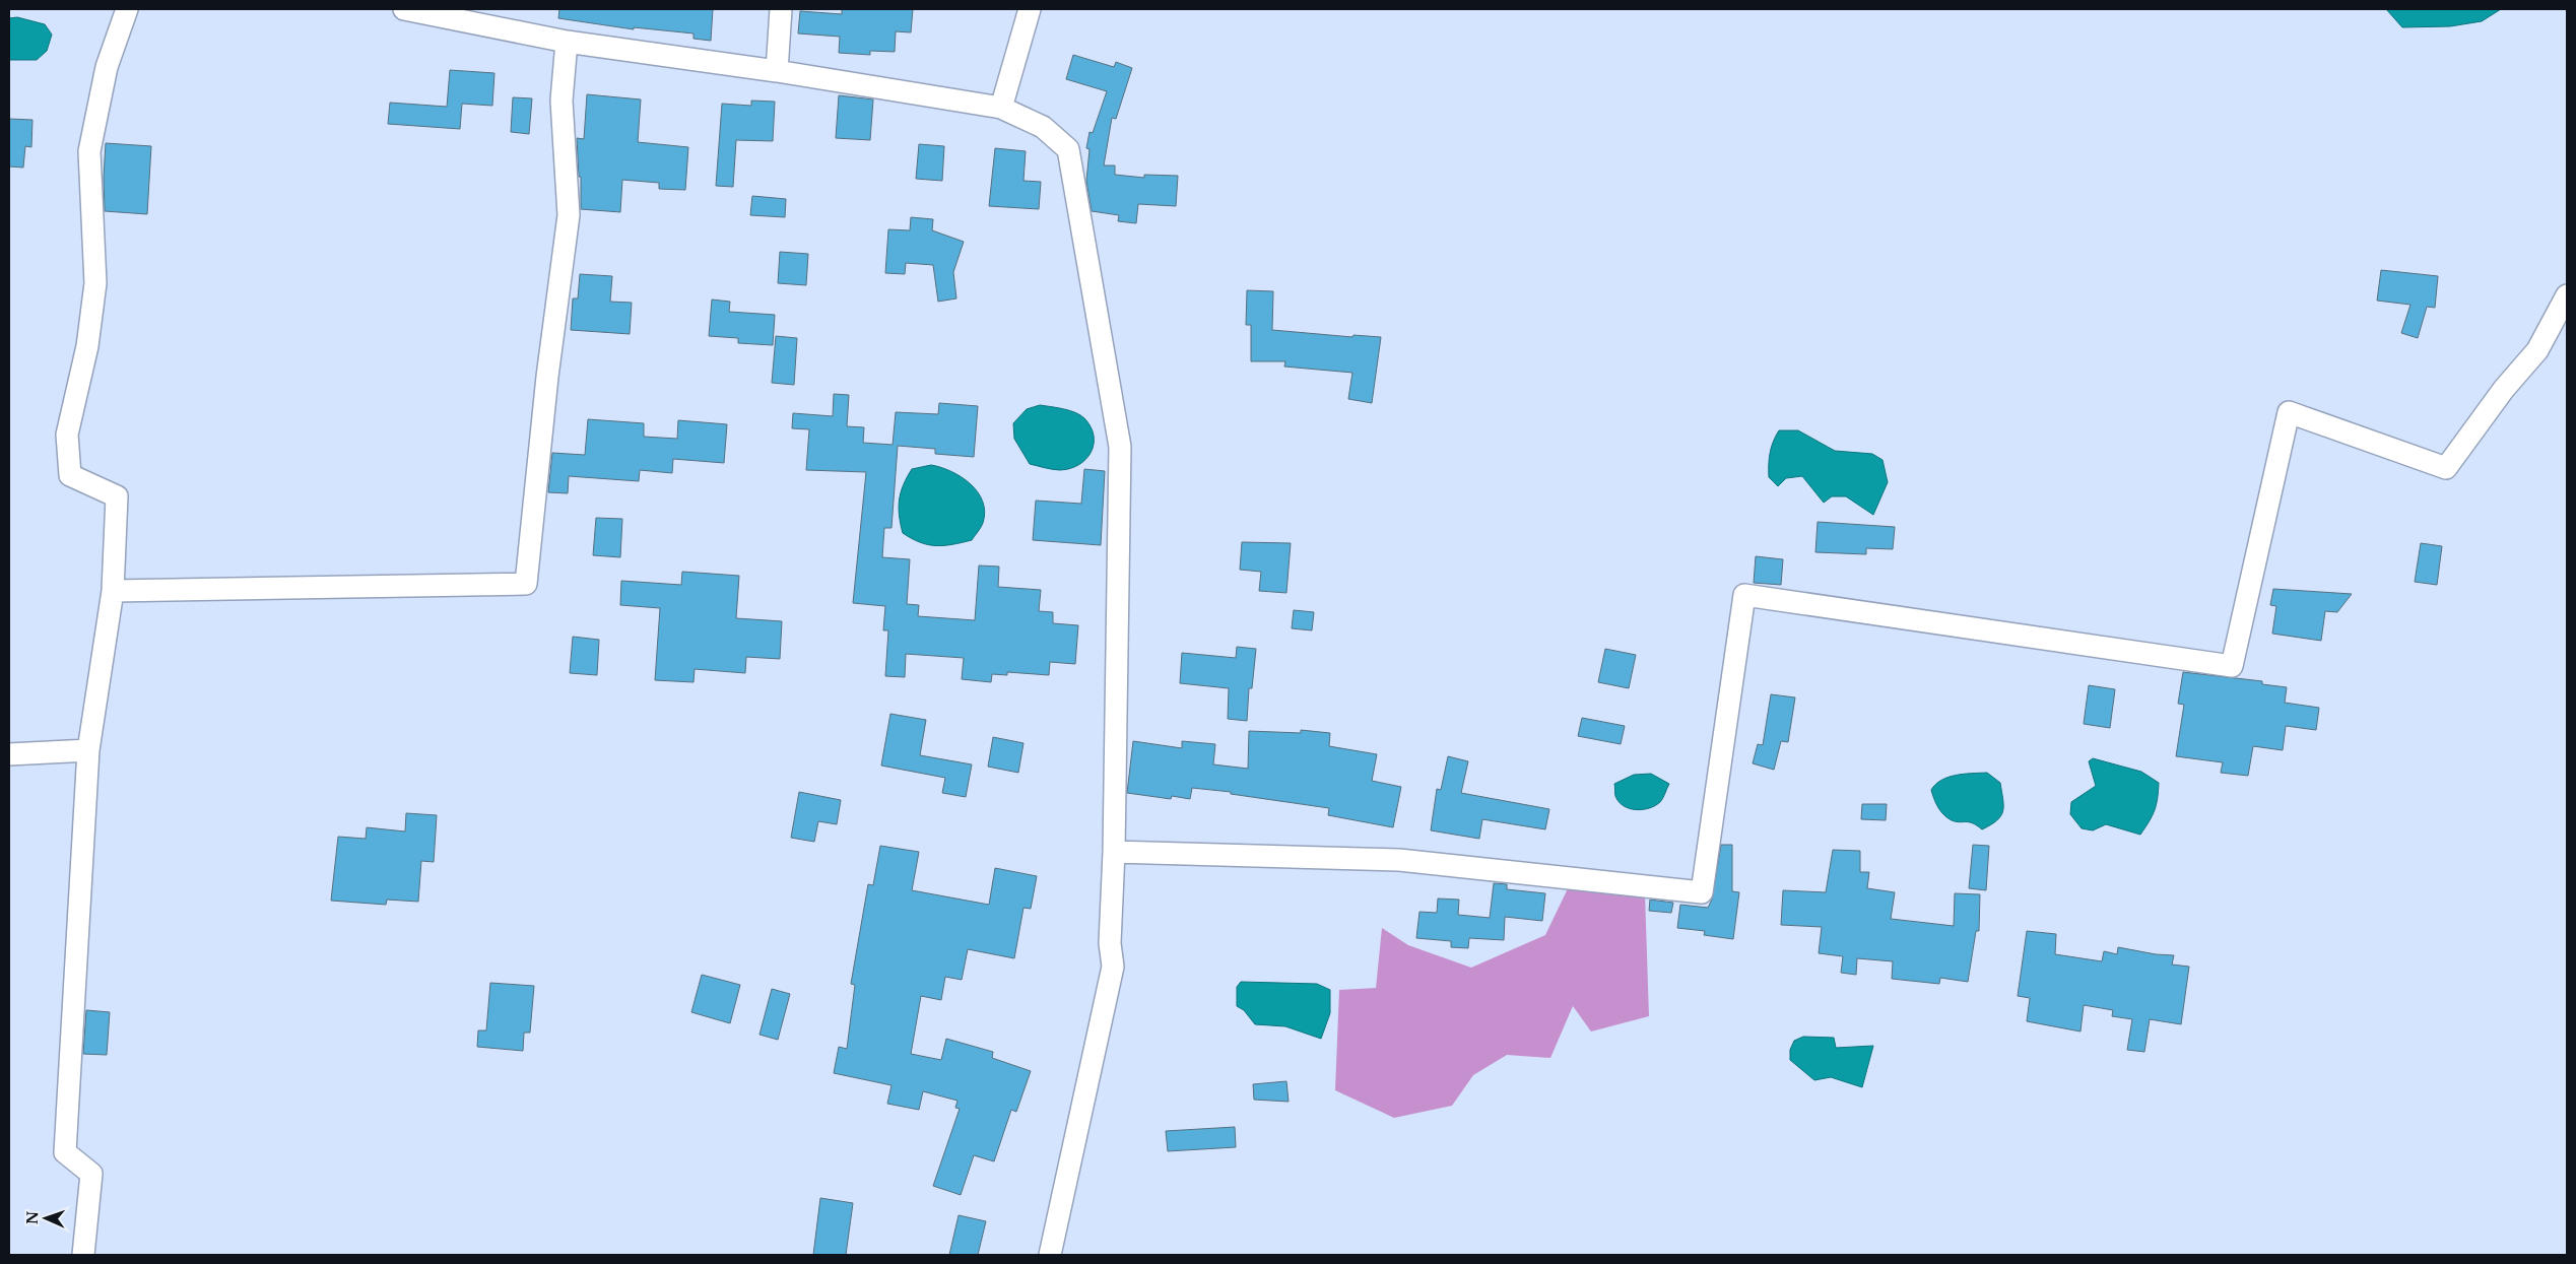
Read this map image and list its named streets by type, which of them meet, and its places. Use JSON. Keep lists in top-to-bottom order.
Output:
{
  "north": "left"
}
